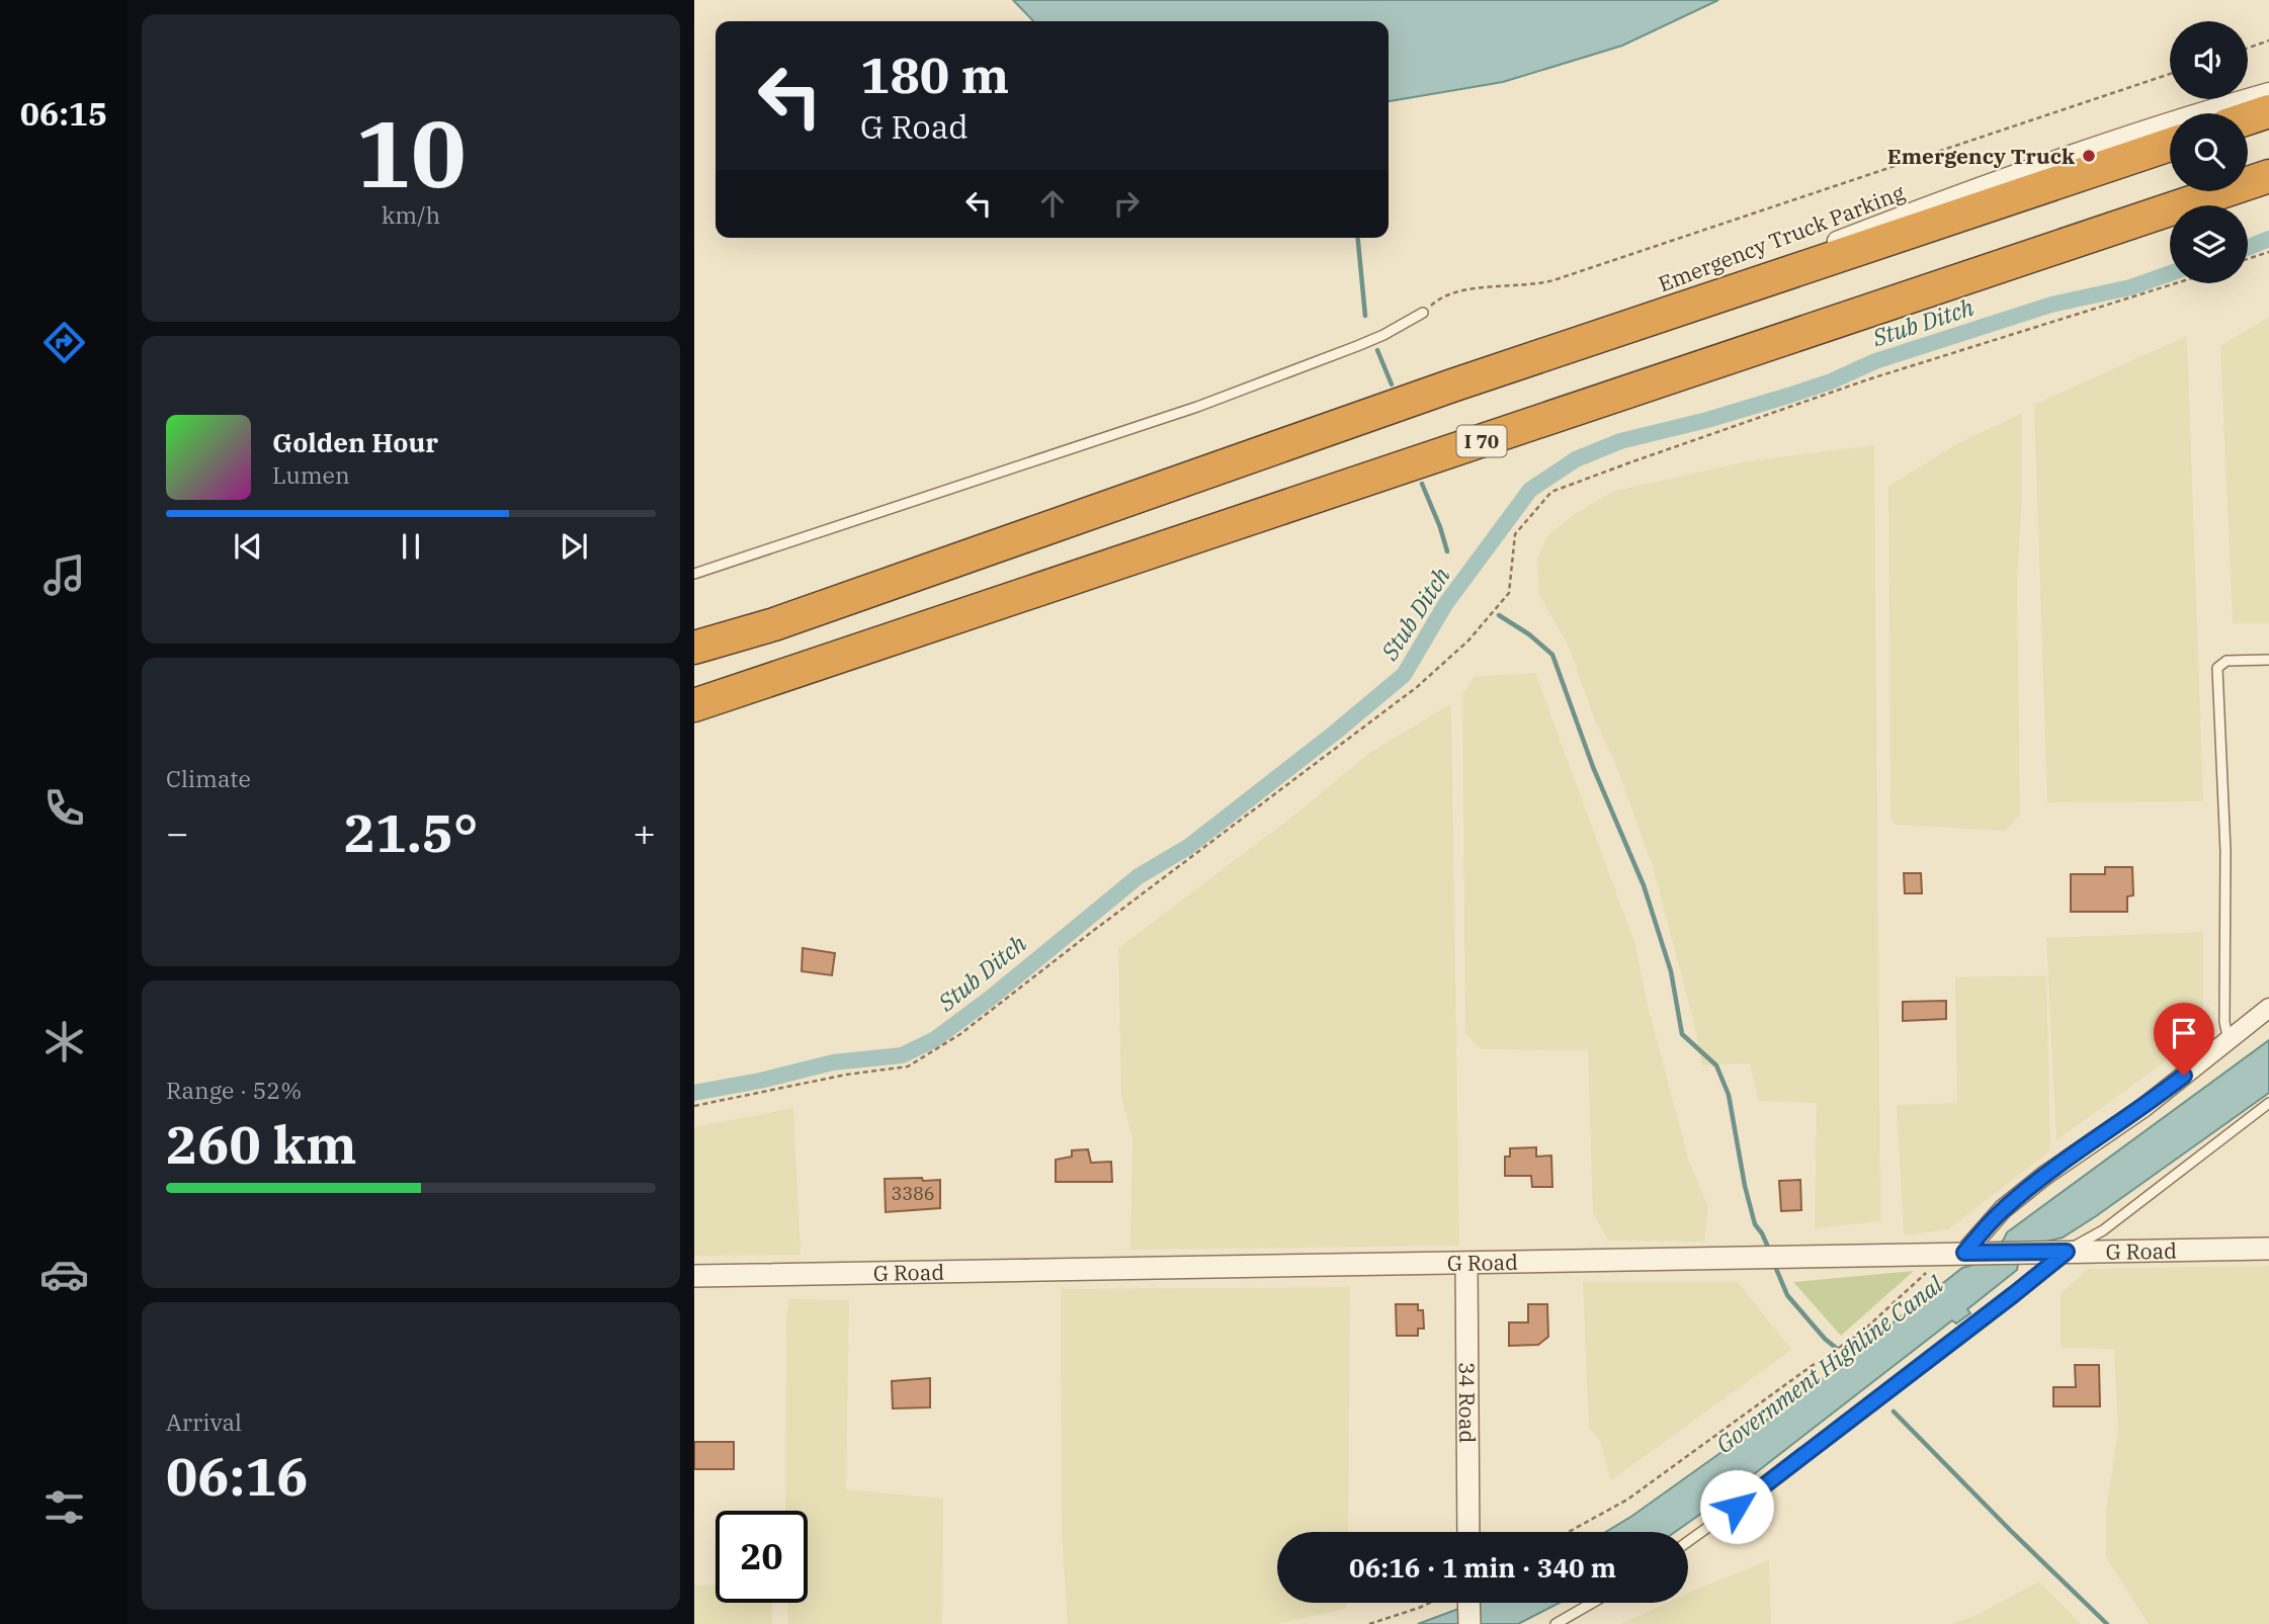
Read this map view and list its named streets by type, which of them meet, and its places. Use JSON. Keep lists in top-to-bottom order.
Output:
{
  "streets": {
    "highway": ["I 70"],
    "street": ["Emergency Truck Parking", "G Road", "34 Road"]
  },
  "crossings": [
    ["G Road", "34 Road"]
  ],
  "water": ["Stub Ditch", "Government Highline Canal"],
  "places": ["Emergency Truck"],
  "house_numbers": ["3386"],
  "page": {
    "tabs": "06:15",
    "tile": [
      ["10", "km/h"],
      "Climate",
      ["Range · 52%", "260 km"],
      ["Arrival", "06:16"]
    ],
    "turn": ["180 m", "G Road"],
    "song": ["Golden Hour", "Lumen"],
    "heat": ["−", "21.5°", "+"],
    "limit": "20",
    "trip": "06:16 · 1 min · 340 m"
  }
}
